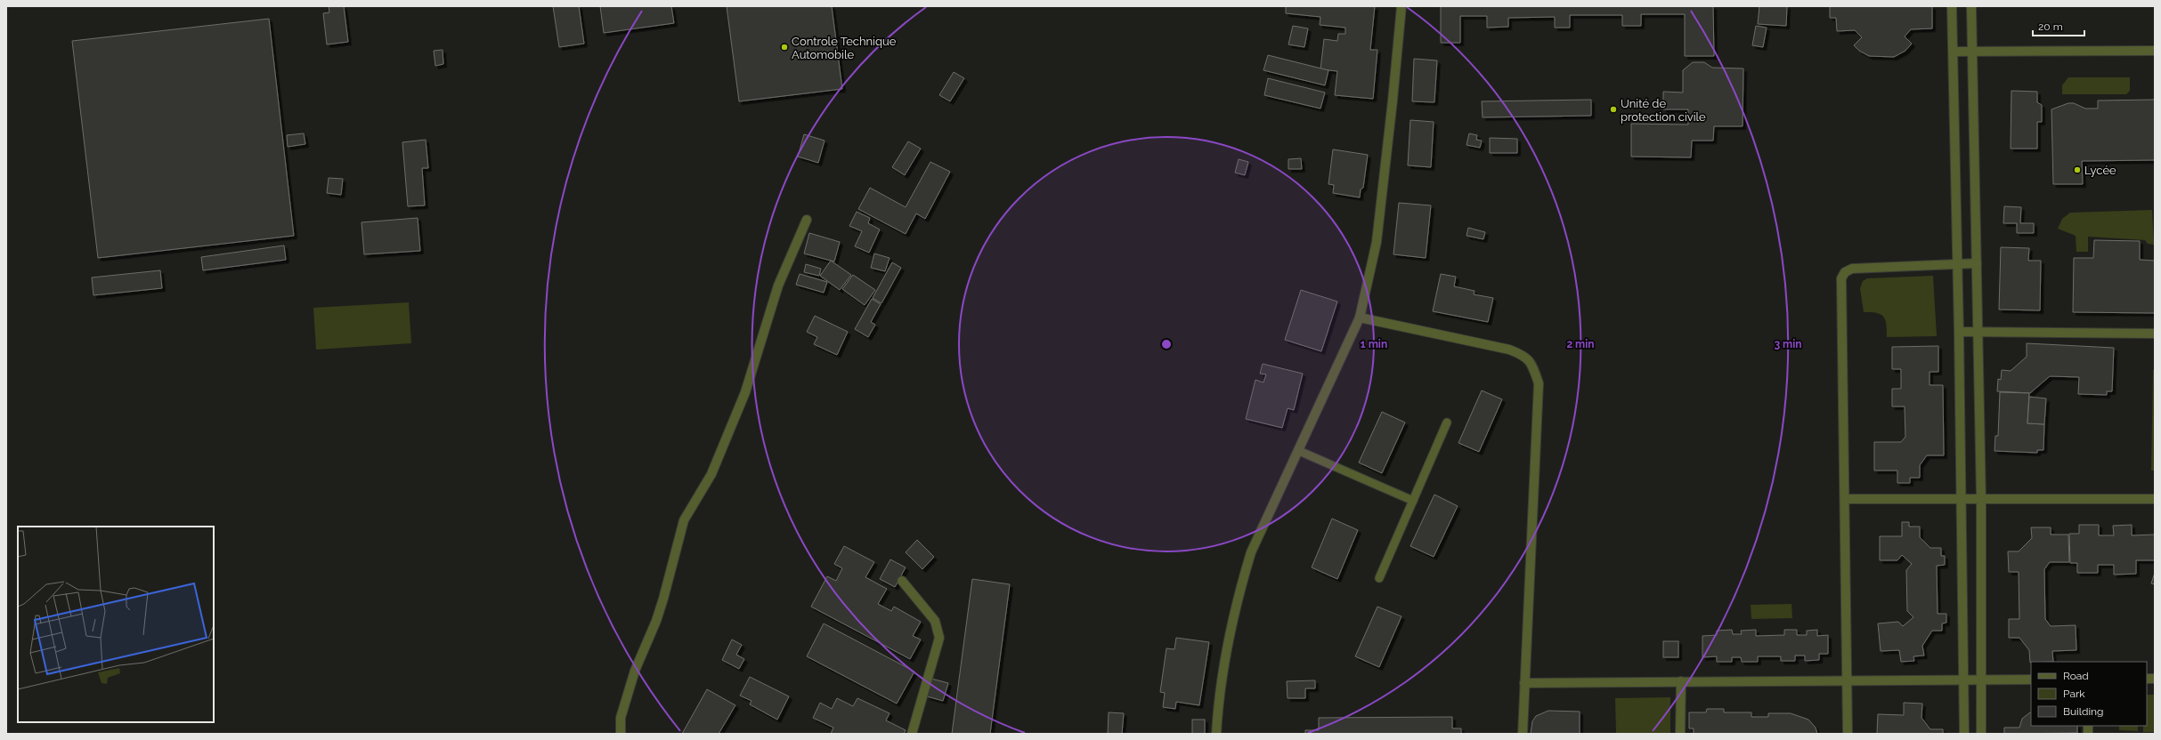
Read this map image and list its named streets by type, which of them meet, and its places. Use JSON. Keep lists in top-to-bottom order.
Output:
{
  "places": ["Controle Technique Automobile", "Unité de protection civile", "Lycée"],
  "legend": ["Road", "Park", "Building"],
  "scale_bar": "20 m",
  "rings": ["1 min", "2 min", "3 min"]
}
